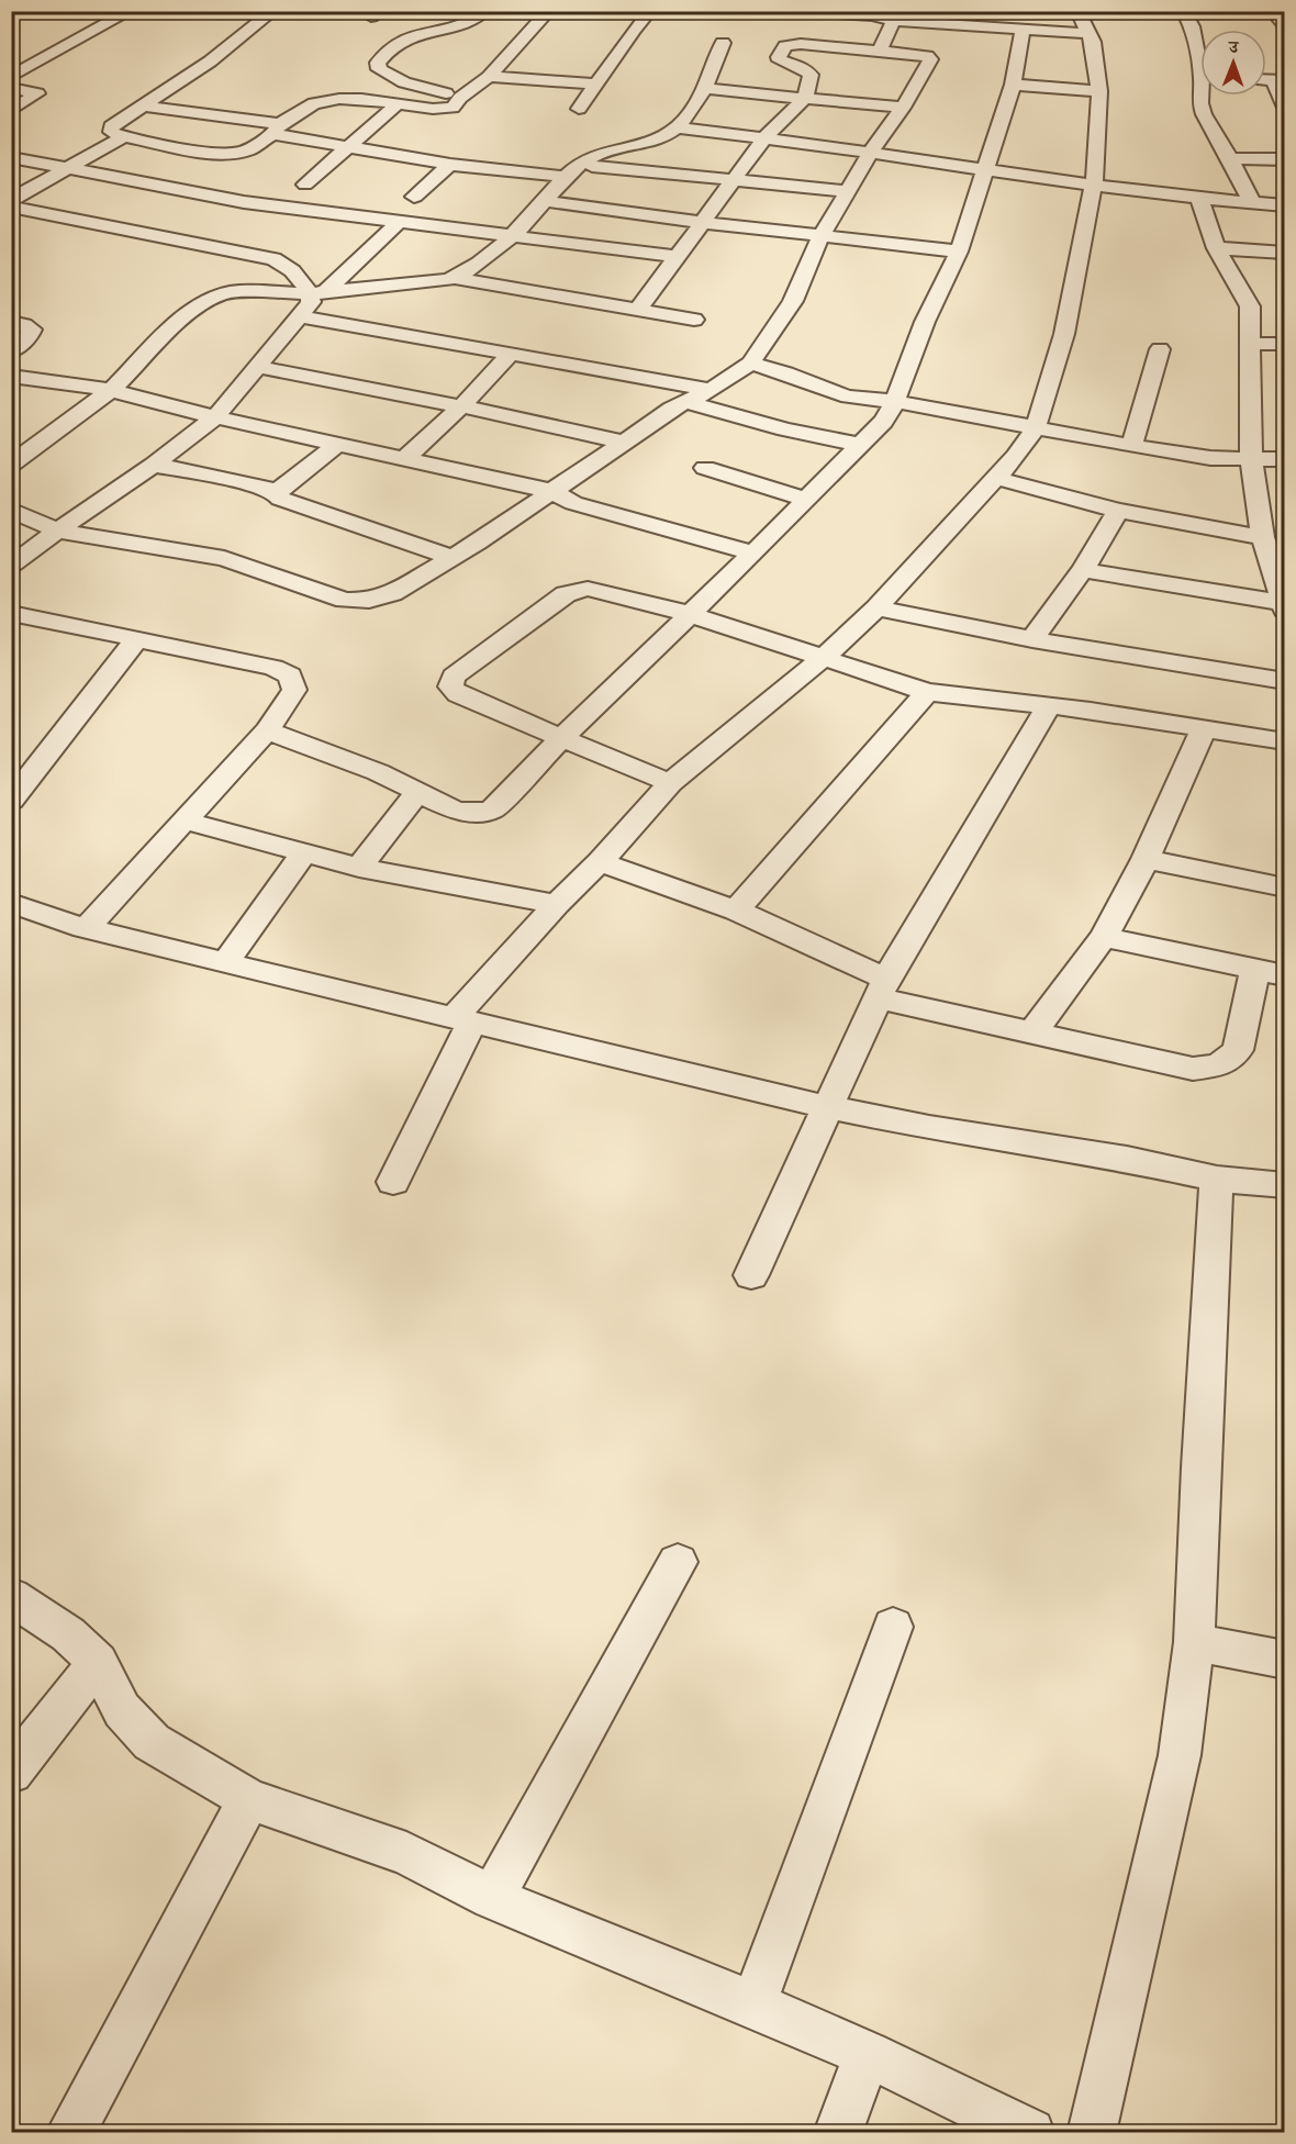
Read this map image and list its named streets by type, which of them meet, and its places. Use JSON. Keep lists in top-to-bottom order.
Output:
{
  "north": "top"
}
